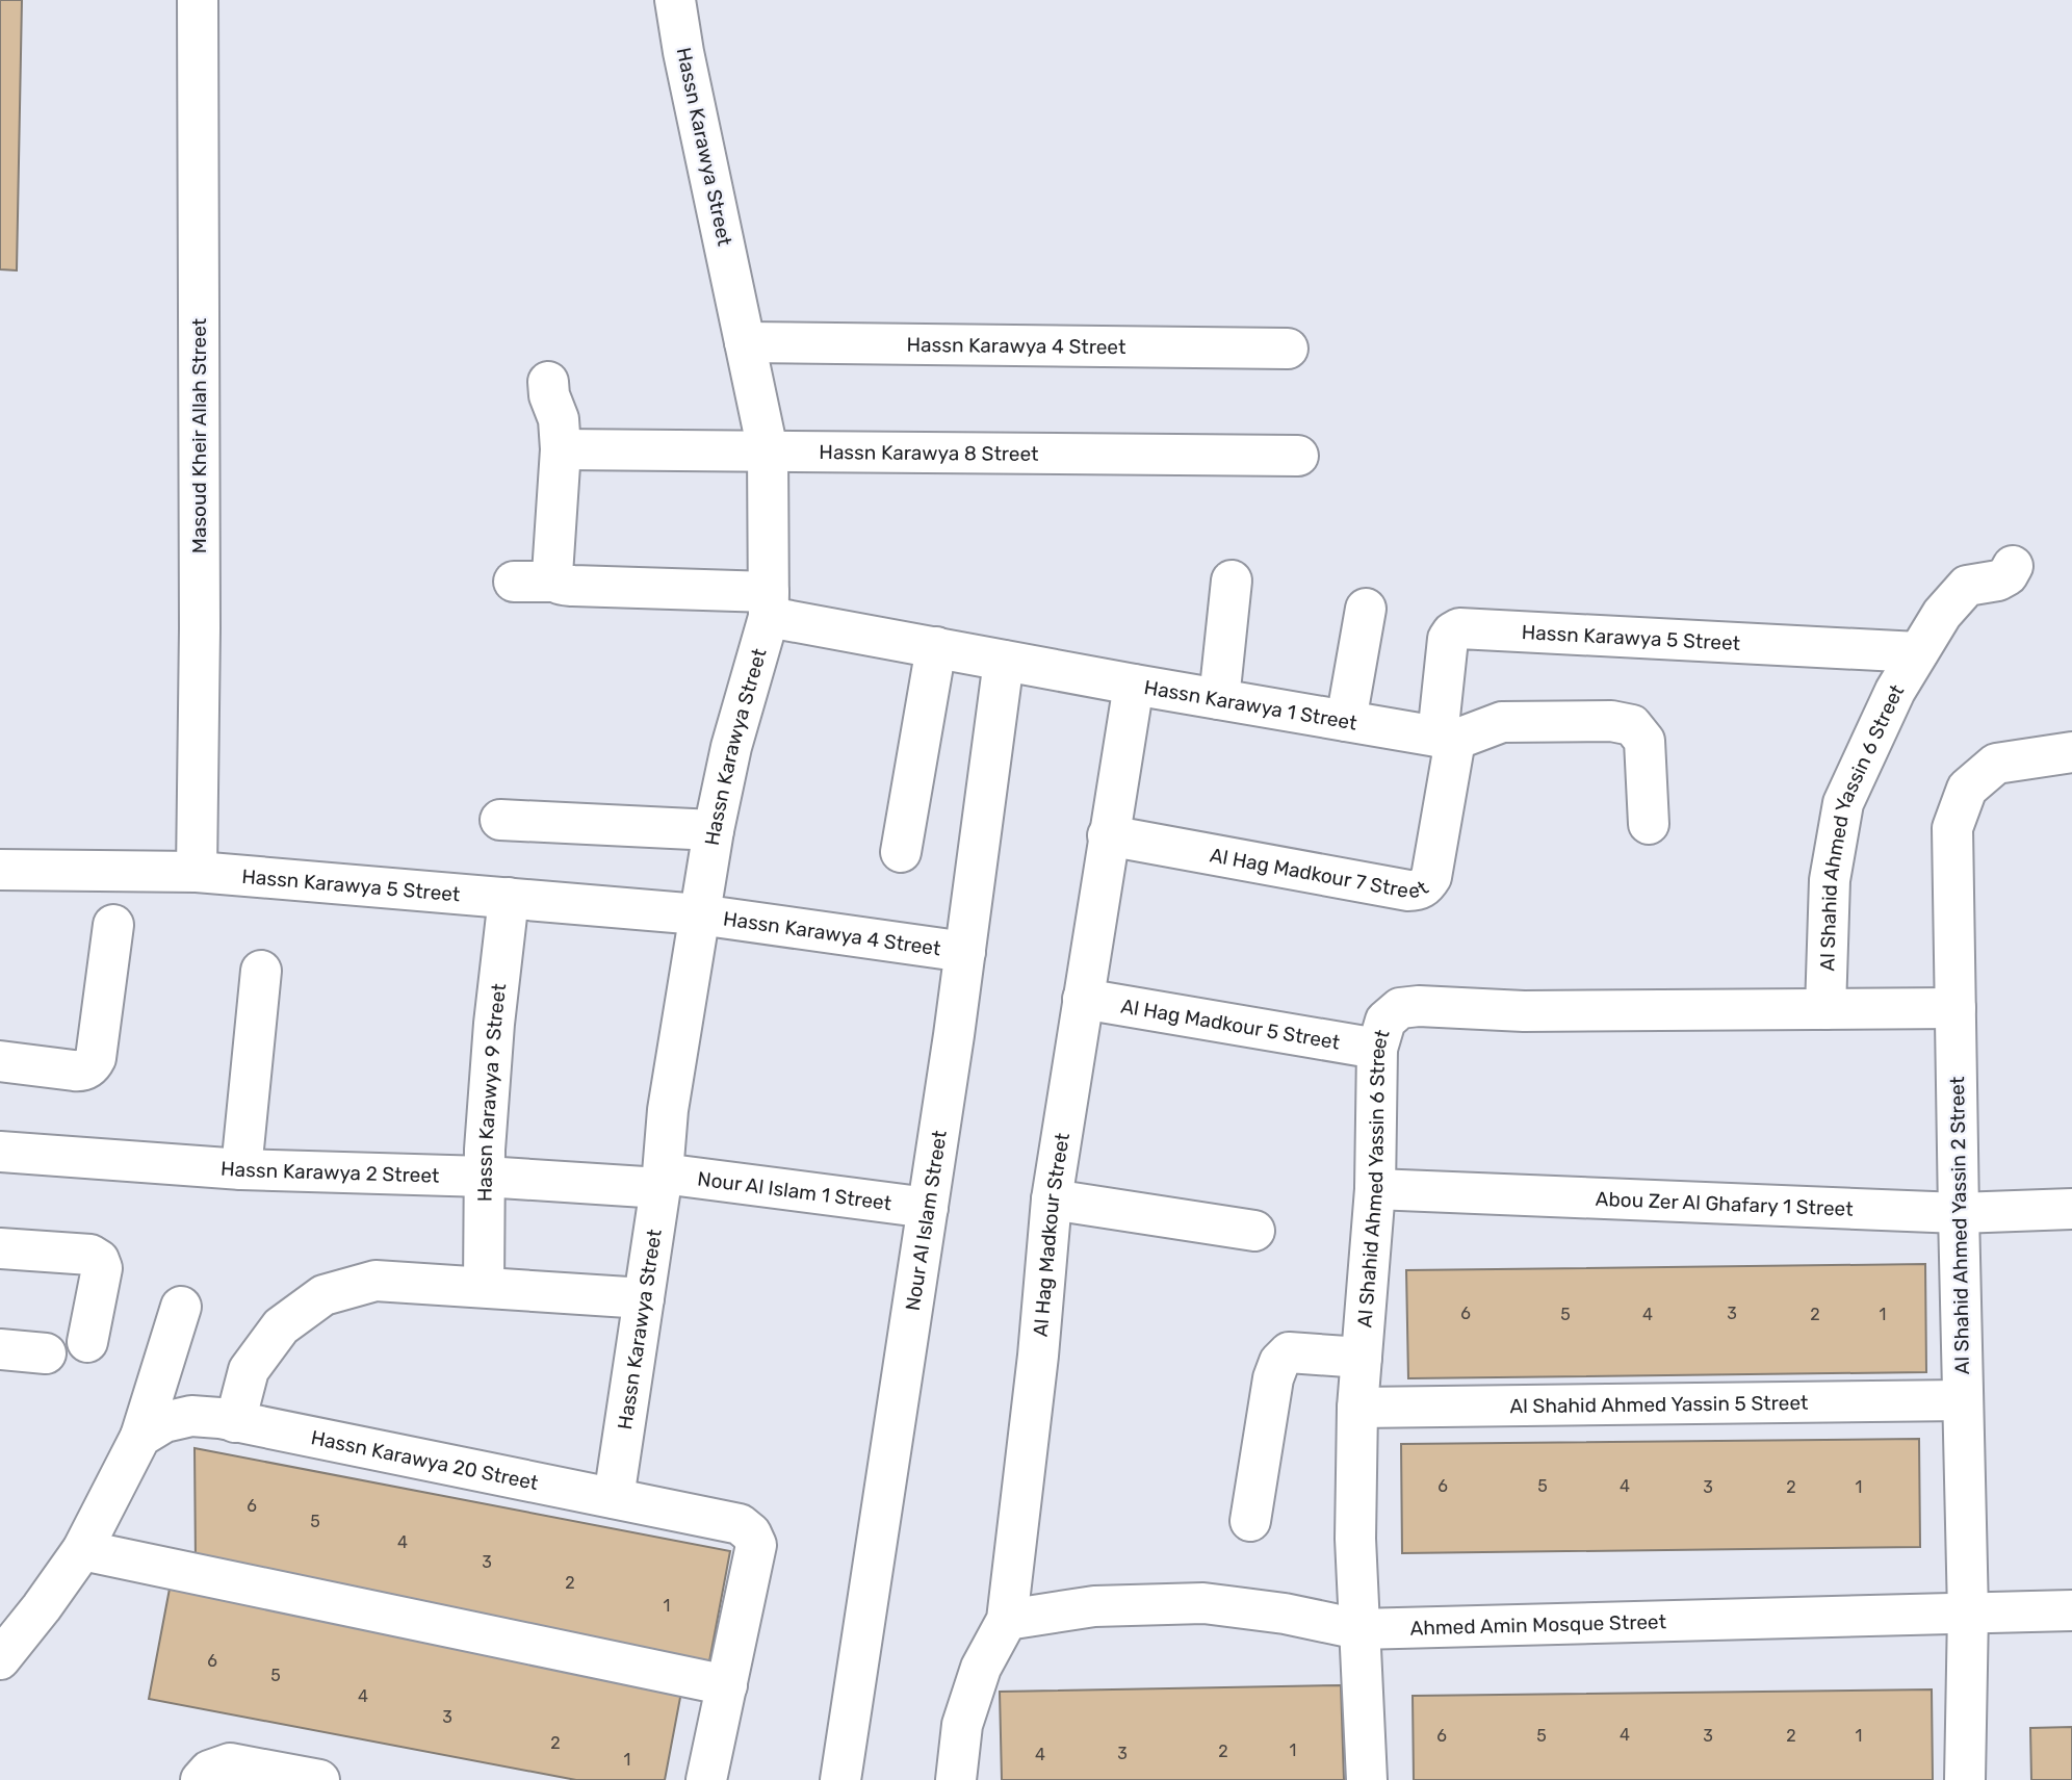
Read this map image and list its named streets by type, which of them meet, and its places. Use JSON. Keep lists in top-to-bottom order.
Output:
{
  "streets": {
    "street": [
      "Hassn Karawya Street",
      "Hassn Karawya 4 Street",
      "Masoud Kheir Allah Street",
      "Hassn Karawya 8 Street",
      "Hassn Karawya 5 Street",
      "Hassn Karawya 1 Street",
      "Al Shahid Ahmed Yassin 6 Street",
      "Al Hag Madkour 7 Street",
      "Al Hag Madkour 5 Street",
      "Hassn Karawya 9 Street",
      "Hassn Karawya 2 Street",
      "Nour Al Islam 1 Street",
      "Abou Zer Al Ghafary 1 Street",
      "Nour Al Islam Street",
      "Al Shahid Ahmed Yassin 2 Street",
      "Al Hag Madkour Street",
      "Al Shahid Ahmed Yassin 5 Street",
      "Hassn Karawya 20 Street",
      "Ahmed Amin Mosque Street"
    ]
  },
  "crossings": [
    ["Hassn Karawya Street", "Hassn Karawya 4 Street"],
    ["Hassn Karawya Street", "Hassn Karawya 8 Street"],
    ["Hassn Karawya Street", "Hassn Karawya 5 Street"],
    ["Hassn Karawya Street", "Hassn Karawya 1 Street"],
    ["Hassn Karawya Street", "Hassn Karawya 2 Street"],
    ["Hassn Karawya Street", "Nour Al Islam 1 Street"],
    ["Hassn Karawya Street", "Hassn Karawya 20 Street"],
    ["Hassn Karawya 4 Street", "Hassn Karawya 5 Street"],
    ["Hassn Karawya 4 Street", "Nour Al Islam Street"],
    ["Masoud Kheir Allah Street", "Hassn Karawya 5 Street"],
    ["Hassn Karawya 5 Street", "Hassn Karawya 1 Street"],
    ["Hassn Karawya 5 Street", "Al Shahid Ahmed Yassin 6 Street"],
    ["Hassn Karawya 5 Street", "Al Hag Madkour 7 Street"],
    ["Hassn Karawya 5 Street", "Hassn Karawya 9 Street"],
    ["Hassn Karawya 1 Street", "Al Hag Madkour 7 Street"],
    ["Hassn Karawya 1 Street", "Nour Al Islam Street"],
    ["Hassn Karawya 1 Street", "Al Hag Madkour Street"],
    ["Al Shahid Ahmed Yassin 6 Street", "Al Hag Madkour 5 Street"],
    ["Al Shahid Ahmed Yassin 6 Street", "Abou Zer Al Ghafary 1 Street"],
    ["Al Shahid Ahmed Yassin 6 Street", "Al Shahid Ahmed Yassin 2 Street"],
    ["Al Shahid Ahmed Yassin 6 Street", "Al Shahid Ahmed Yassin 5 Street"],
    ["Al Shahid Ahmed Yassin 6 Street", "Ahmed Amin Mosque Street"],
    ["Al Hag Madkour 7 Street", "Al Hag Madkour Street"],
    ["Al Hag Madkour 5 Street", "Al Hag Madkour Street"],
    ["Hassn Karawya 9 Street", "Hassn Karawya 2 Street"],
    ["Hassn Karawya 2 Street", "Nour Al Islam 1 Street"],
    ["Nour Al Islam 1 Street", "Nour Al Islam Street"],
    ["Abou Zer Al Ghafary 1 Street", "Al Shahid Ahmed Yassin 2 Street"],
    ["Al Shahid Ahmed Yassin 2 Street", "Al Shahid Ahmed Yassin 5 Street"],
    ["Al Shahid Ahmed Yassin 2 Street", "Ahmed Amin Mosque Street"],
    ["Al Hag Madkour Street", "Ahmed Amin Mosque Street"]
  ],
  "house_numbers": [
    "6",
    "3",
    "5",
    "4",
    "2",
    "1",
    "6",
    "5",
    "4",
    "3",
    "2",
    "1",
    "6",
    "5",
    "4",
    "3",
    "2",
    "1",
    "6",
    "5",
    "4",
    "3",
    "4",
    "6",
    "5",
    "3",
    "2",
    "1",
    "2",
    "1",
    "2",
    "3",
    "4",
    "1"
  ]
}
